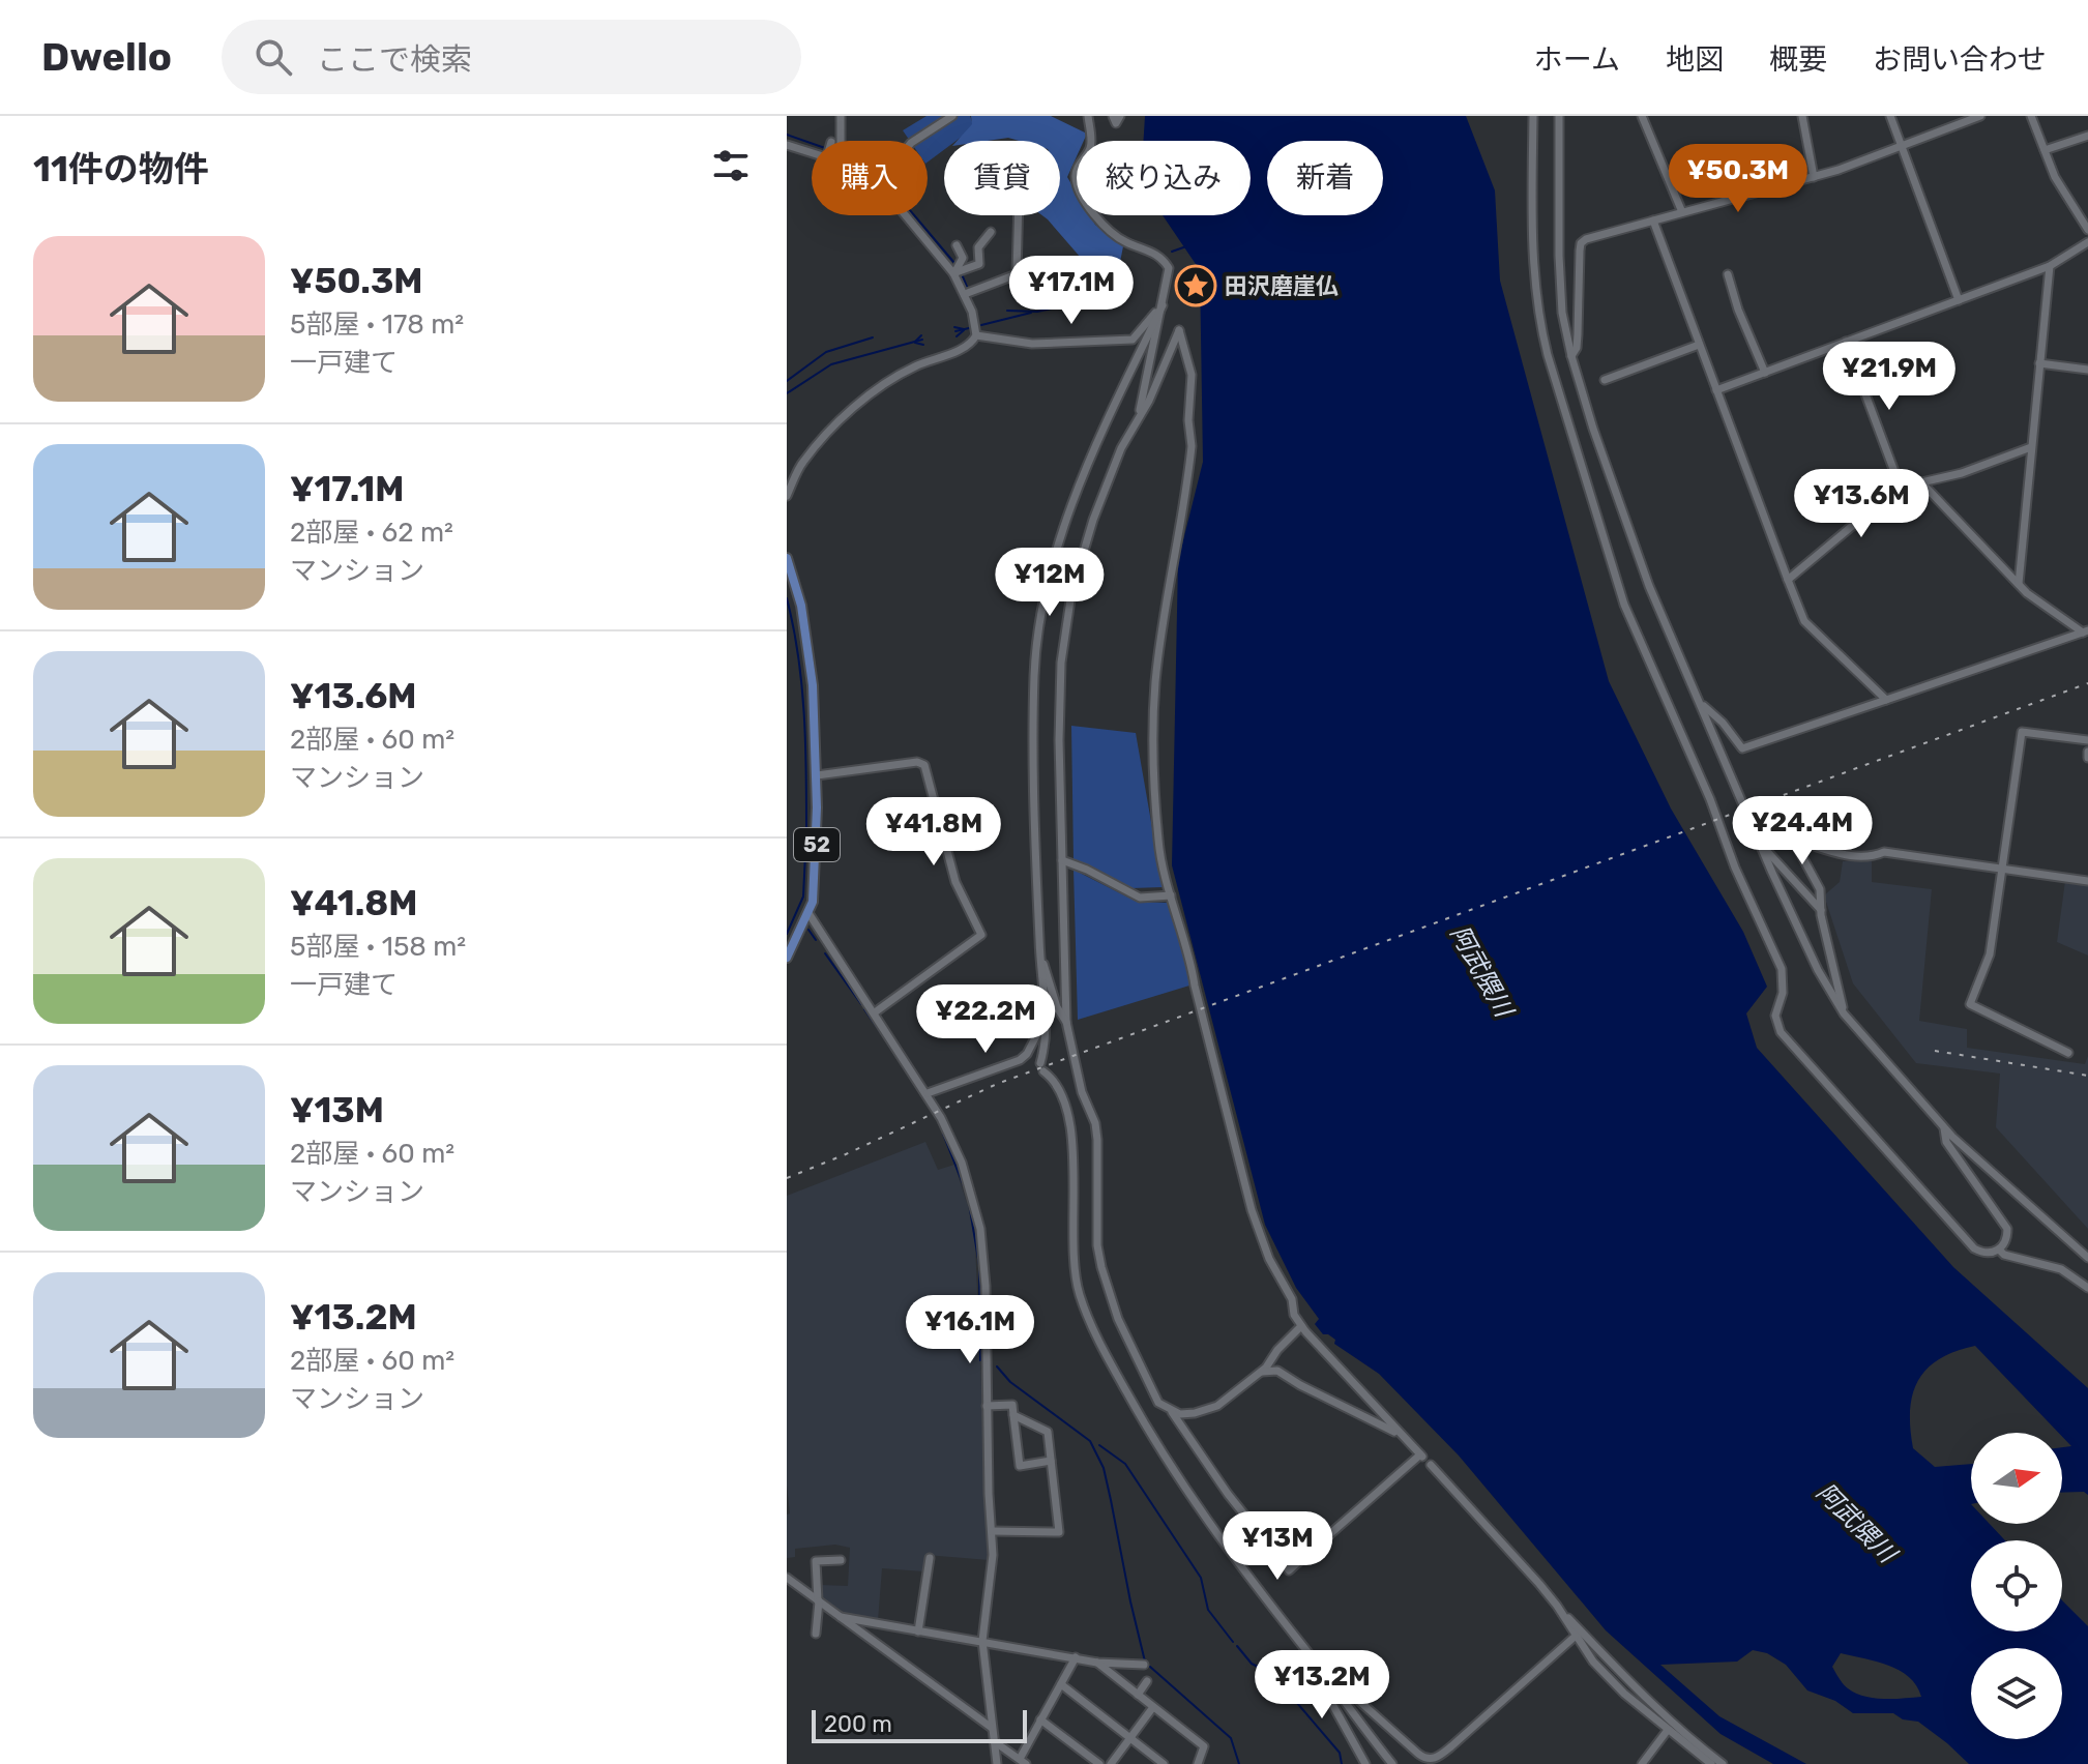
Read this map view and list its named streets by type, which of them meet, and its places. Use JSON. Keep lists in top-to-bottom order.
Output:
{
  "streets": {
    "main road": ["52"]
  },
  "water": ["阿武隈川"],
  "places": {
    "place": ["田沢磨崖仏"]
  },
  "scale_bar": "200 m",
  "north": "right",
  "page": {
    "header": "Dwello",
    "search": "ここで検索",
    "nav": [
      "ホーム",
      "地図",
      "概要",
      "お問い合わせ"
    ],
    "heading": "11件の物件",
    "chip": [
      "購入",
      "賃貸",
      "絞り込み",
      "新着"
    ],
    "price": [
      "¥50.3M",
      "¥17.1M",
      "¥21.9M",
      "¥13.6M",
      "¥12M",
      "¥24.4M",
      "¥41.8M",
      "¥22.2M",
      "¥16.1M",
      "¥13M",
      "¥13.2M"
    ],
    "list": [
      {
        "name": "¥50.3M",
        "note": "5部屋 · 178 m² · 一戸建て"
      },
      {
        "name": "¥17.1M",
        "note": "2部屋 · 62 m² · マンション"
      },
      {
        "name": "¥13.6M",
        "note": "2部屋 · 60 m² · マンション"
      },
      {
        "name": "¥41.8M",
        "note": "5部屋 · 158 m² · 一戸建て"
      },
      {
        "name": "¥13M",
        "note": "2部屋 · 60 m² · マンション"
      },
      {
        "name": "¥13.2M",
        "note": "2部屋 · 60 m² · マンション"
      }
    ],
    "scale": "200 m"
  }
}
